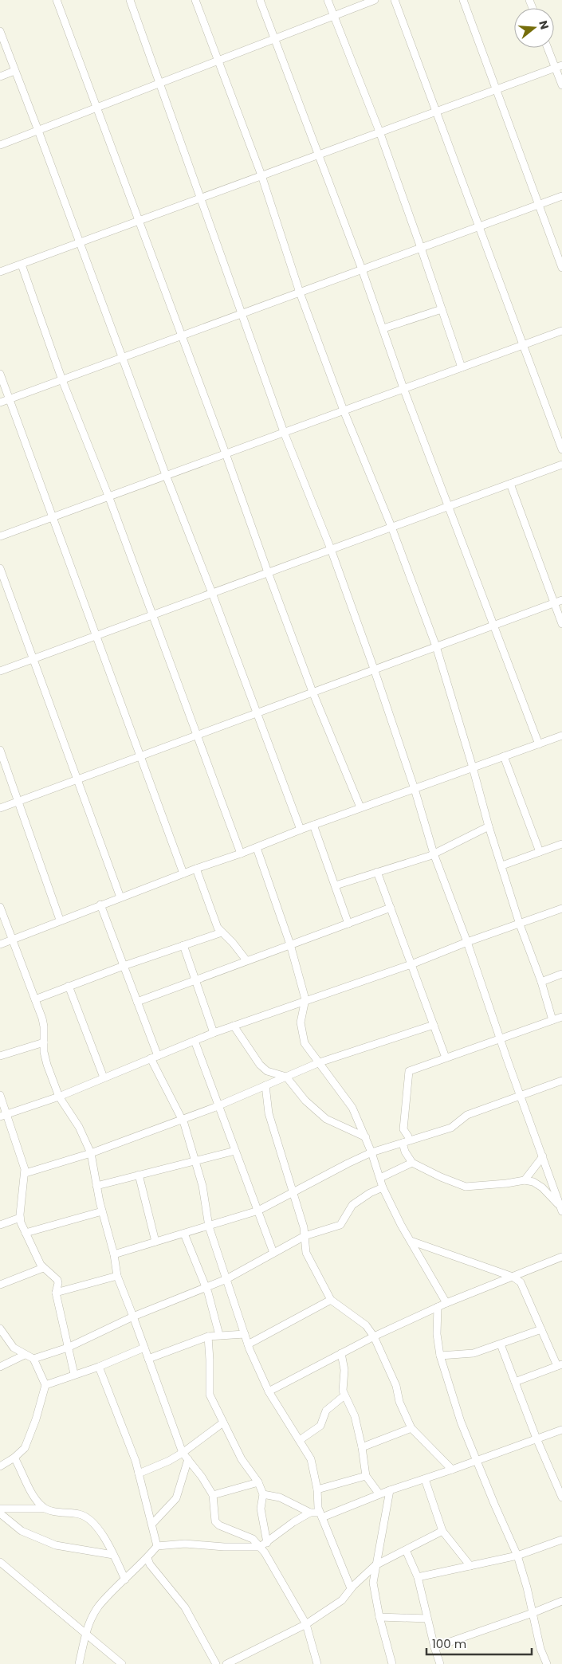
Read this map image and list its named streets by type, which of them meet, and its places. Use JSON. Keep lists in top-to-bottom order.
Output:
{
  "scale_bar": "100 m",
  "north": "right"
}
